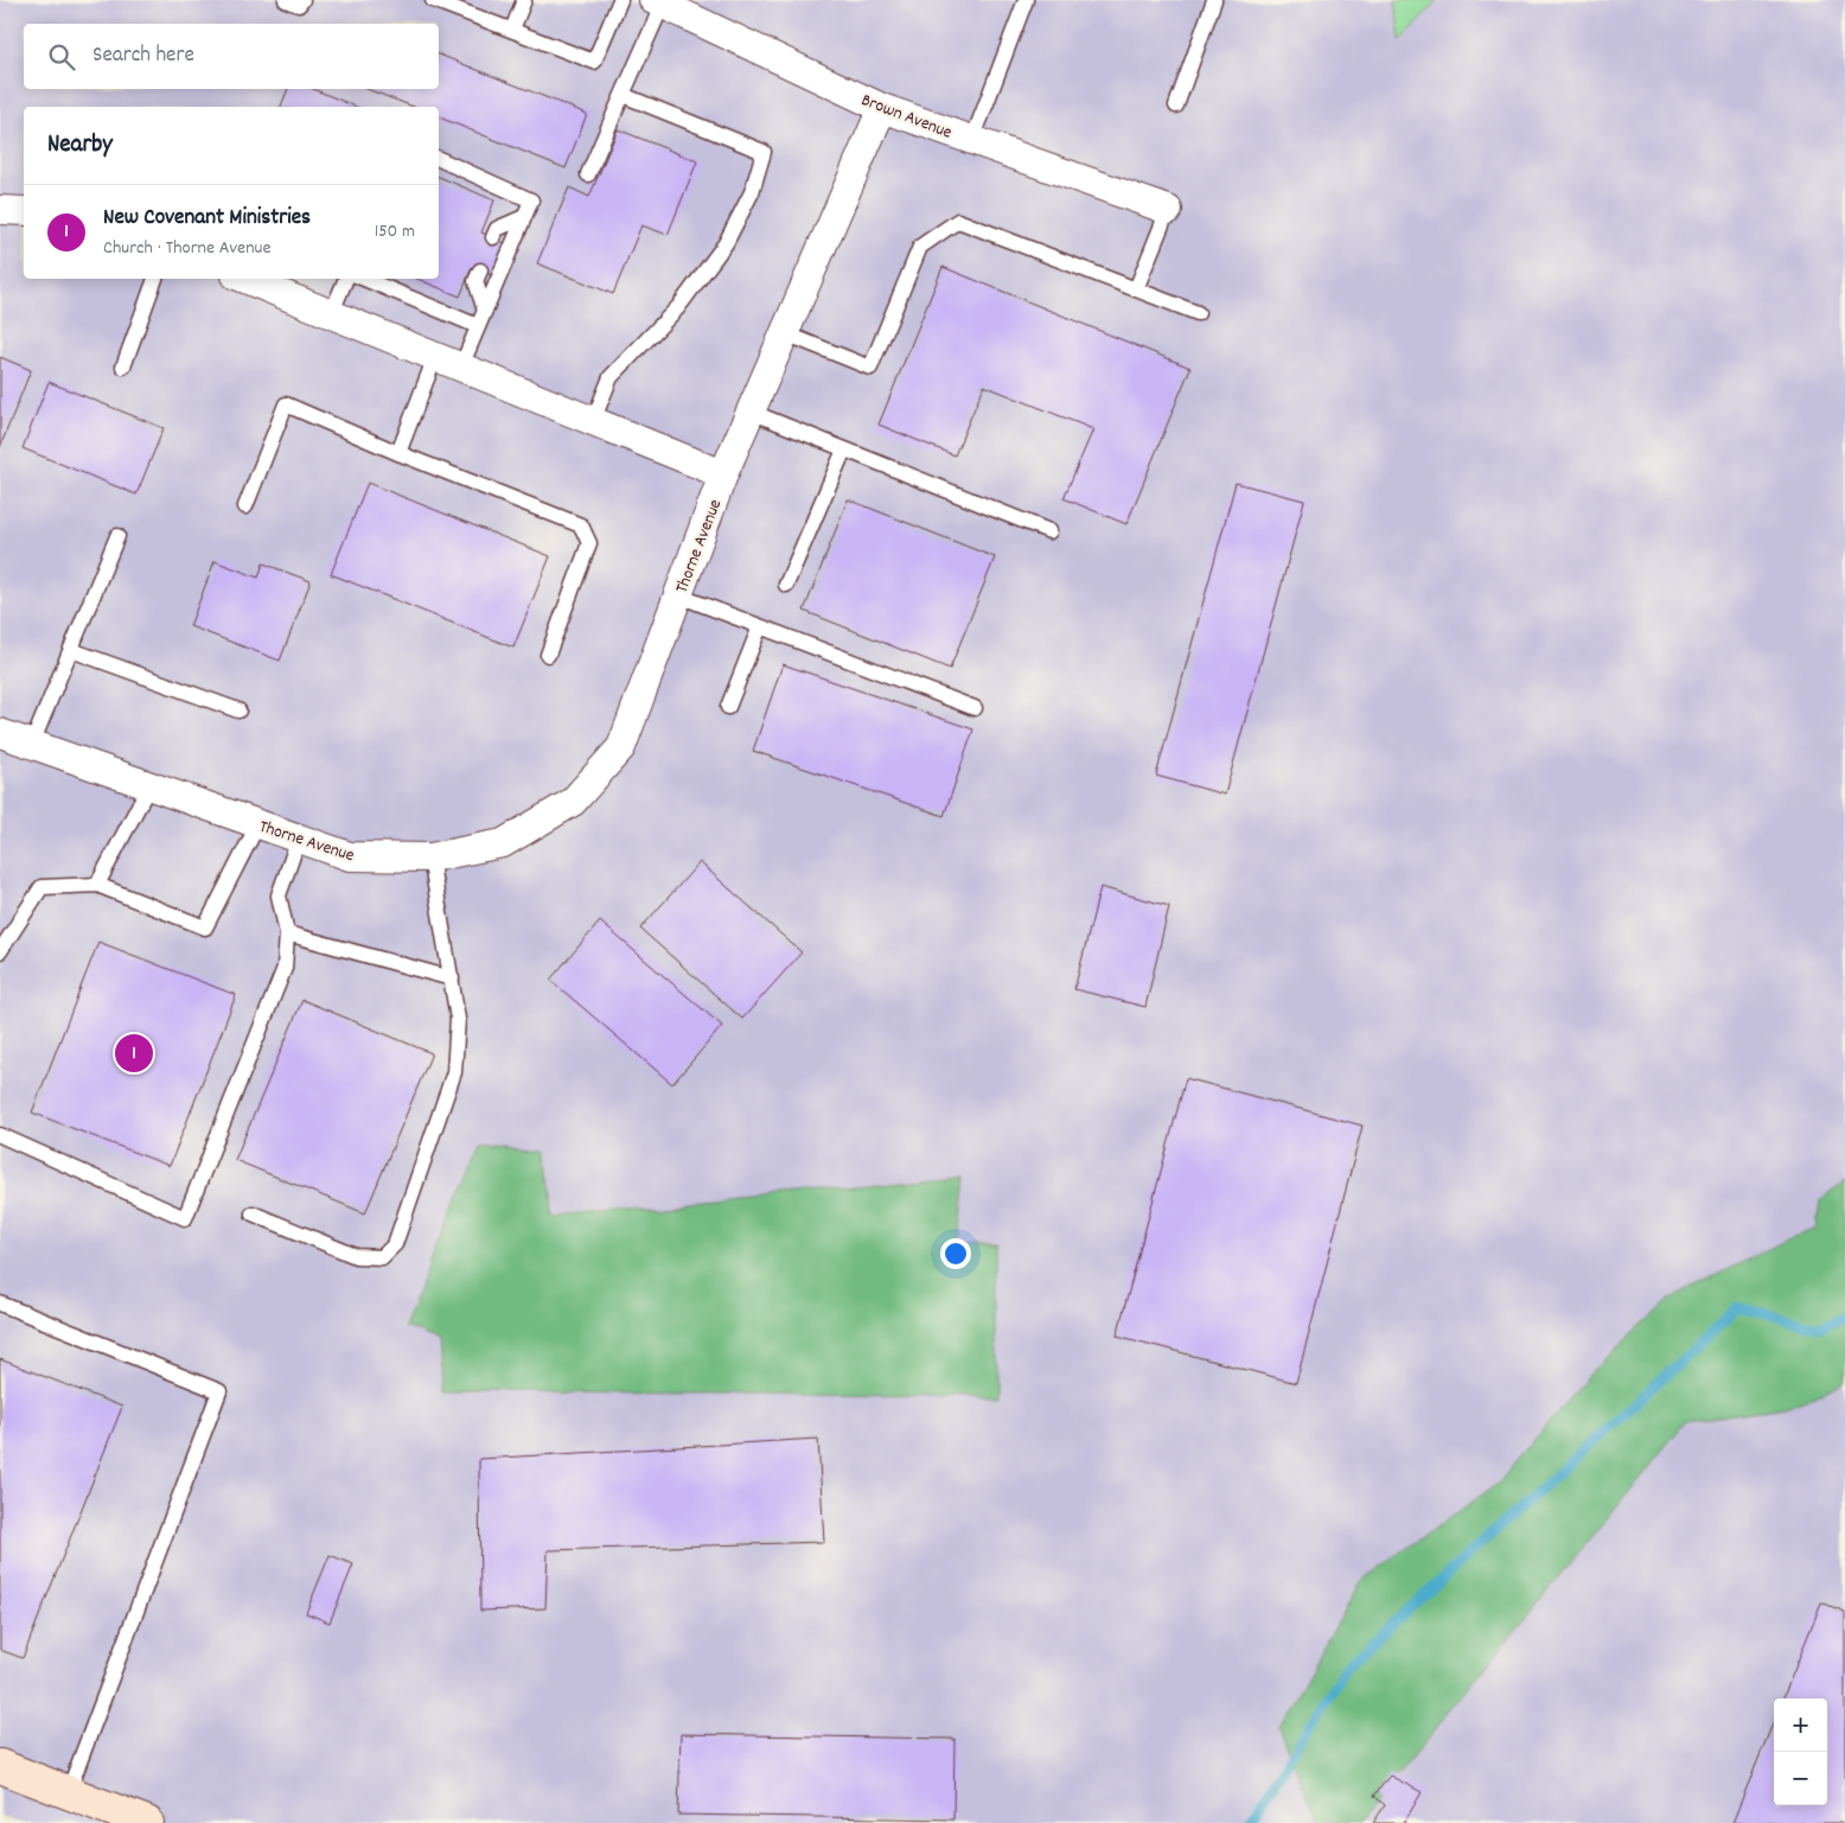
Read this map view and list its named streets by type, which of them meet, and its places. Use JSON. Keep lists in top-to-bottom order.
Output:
{
  "streets": {
    "street": ["Brown Avenue", "Thorne Avenue"]
  },
  "crossings": [
    ["Brown Avenue", "Thorne Avenue"]
  ],
  "page": {
    "search": "Search here",
    "heading": "Nearby",
    "list": [
      {
        "mark": "1",
        "name": "New Covenant Ministries",
        "note": "Church · Thorne Avenue",
        "value": "150 m"
      }
    ],
    "pins": "1",
    "map_buttons": ["+", "−"]
  }
}
